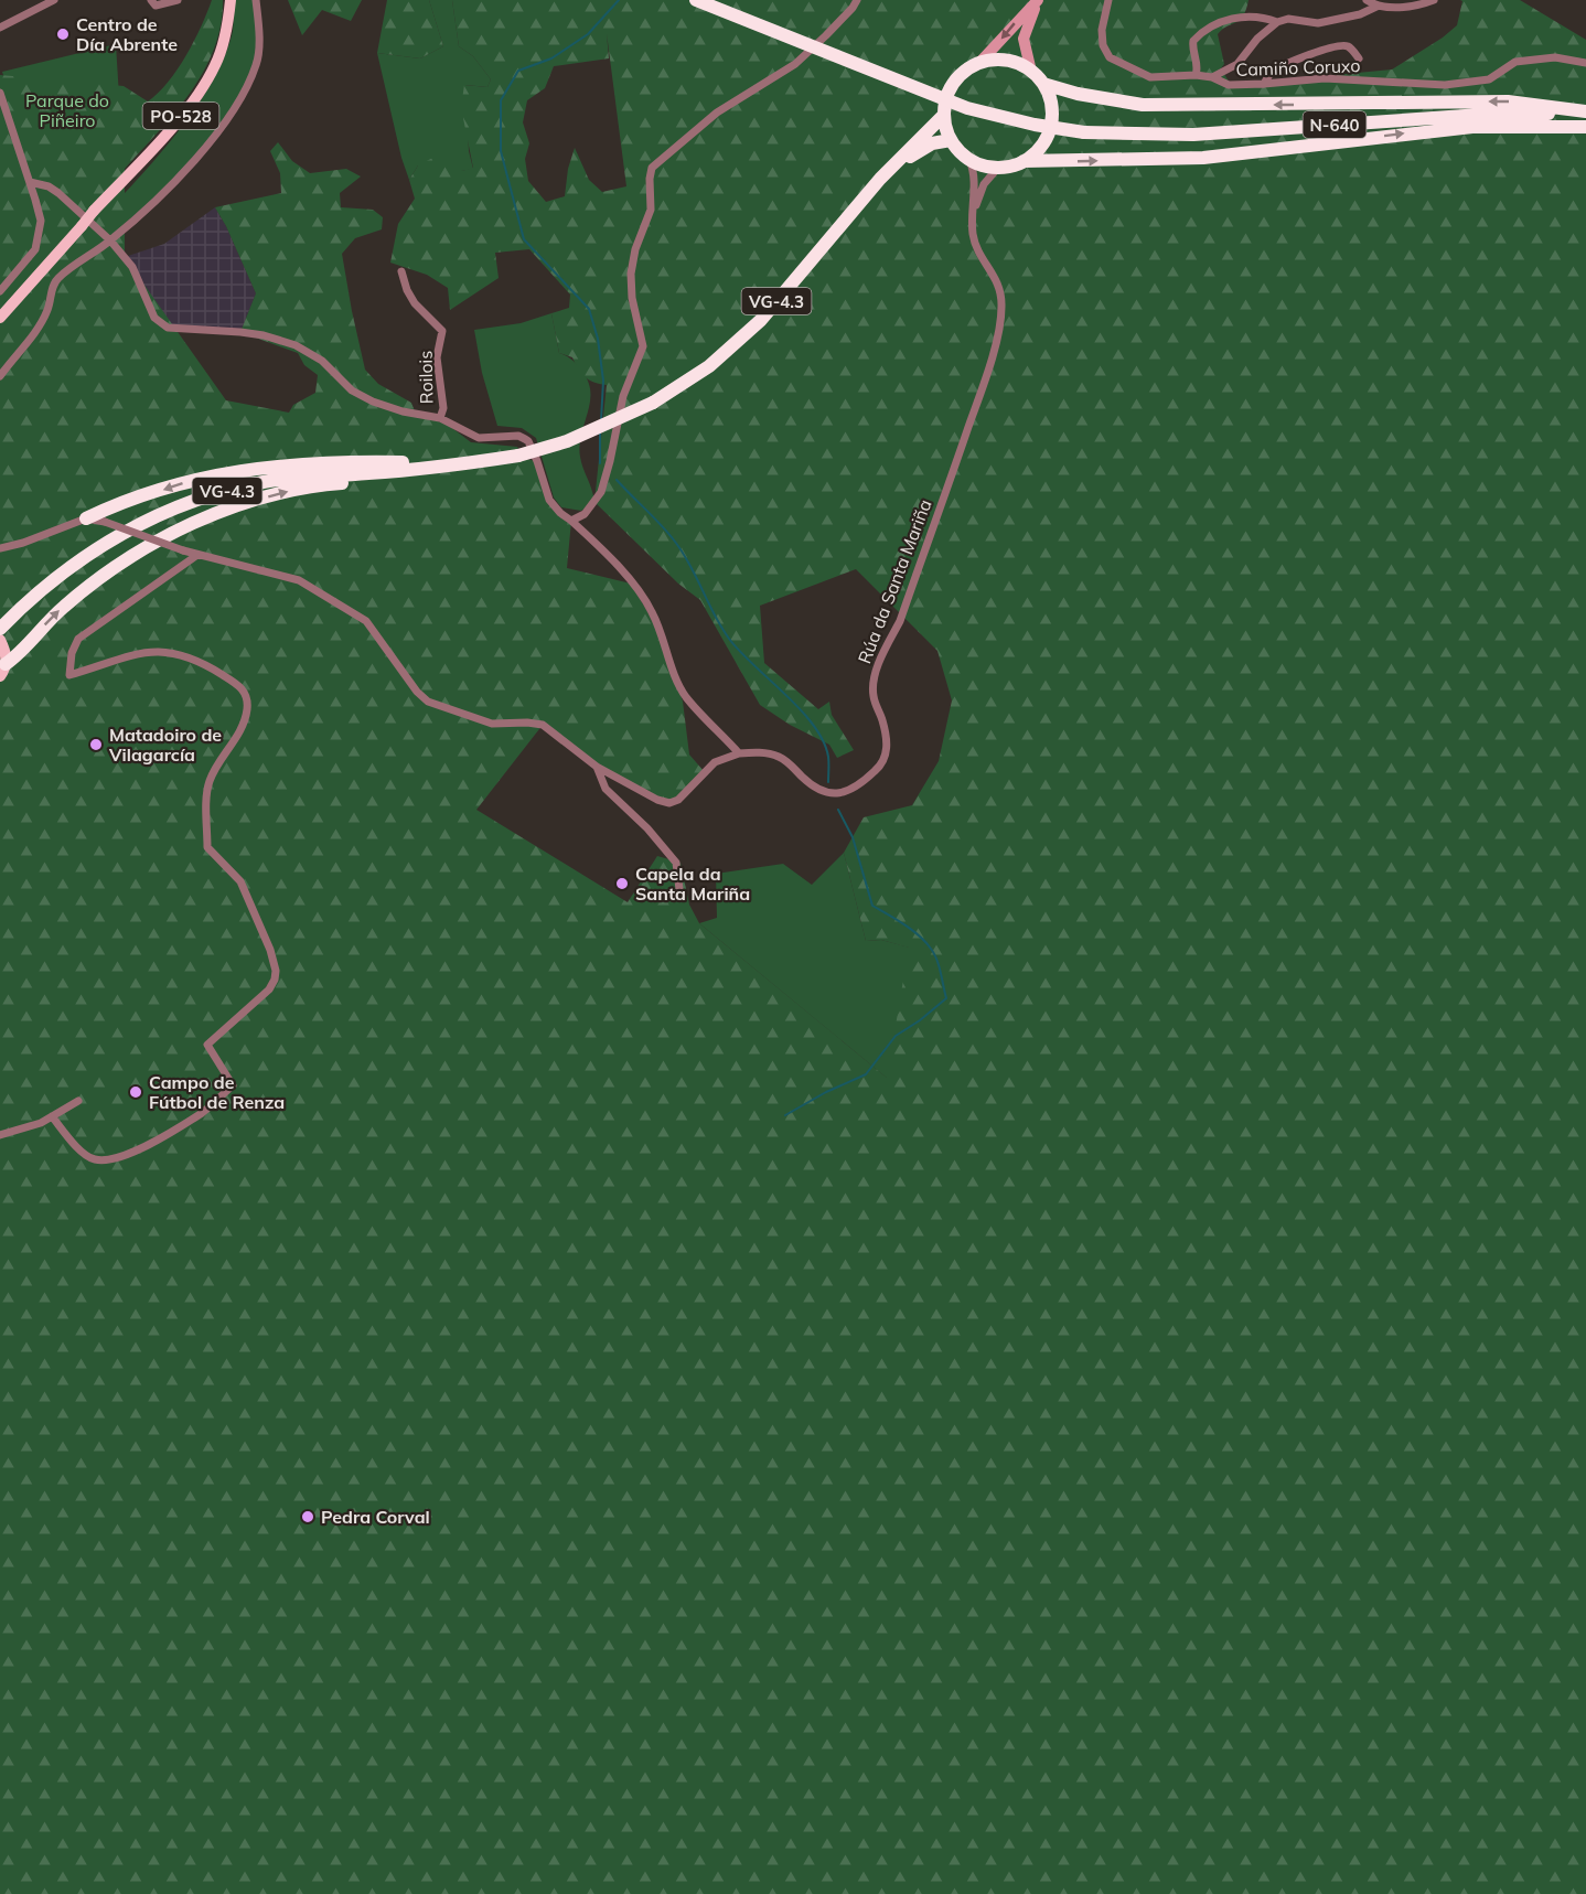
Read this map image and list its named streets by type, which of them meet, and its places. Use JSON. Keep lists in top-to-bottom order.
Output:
{
  "streets": {
    "highway": ["N-640", "VG-4.3"],
    "main road": ["PO-528"],
    "street": ["Camiño Coruxo", "Roilois", "Rúa da Santa Mariña"]
  },
  "crossings": [
    ["VG-4.3", "Rúa da Santa Mariña"]
  ],
  "parks": ["Parque do Piñeiro"],
  "places": [
    "Centro de Día Abrente",
    "Matadoiro de Vilagarcía",
    "Capela da Santa Mariña",
    "Campo de Fútbol de Renza",
    "Pedra Corval"
  ]
}
